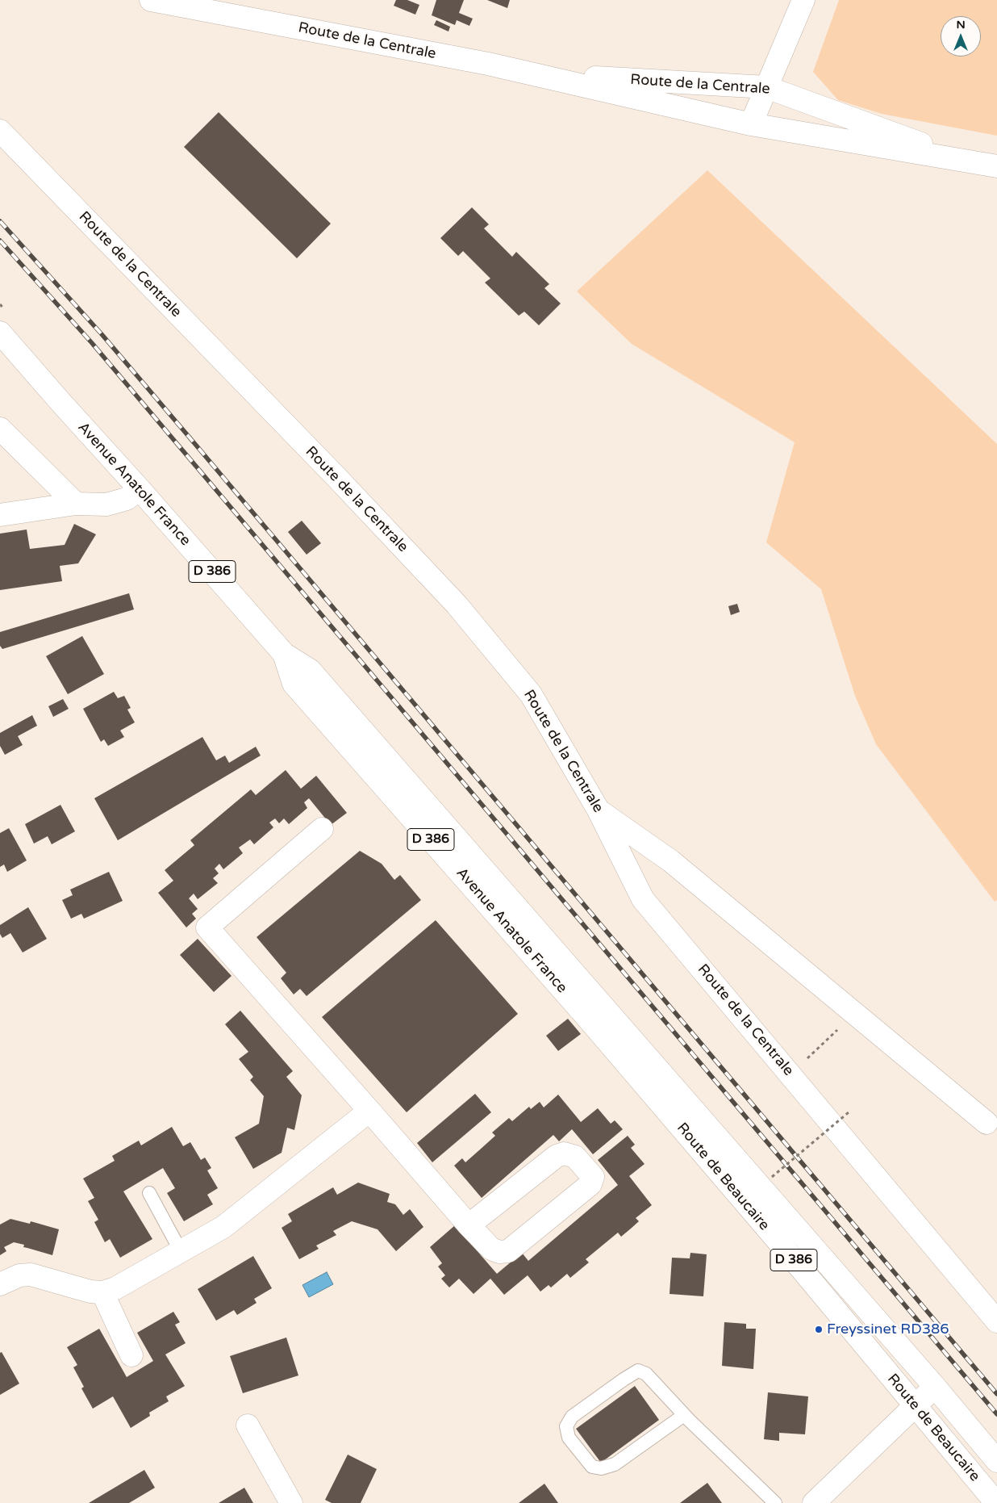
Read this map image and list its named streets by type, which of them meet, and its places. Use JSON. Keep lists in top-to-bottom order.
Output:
{
  "streets": {
    "street": [
      "Route de la Centrale",
      "Avenue Anatole France",
      "D 386",
      "Route de Beaucaire"
    ]
  },
  "crossings": [
    ["Avenue Anatole France", "Route de Beaucaire"]
  ],
  "places": ["Freyssinet RD386"],
  "north": "top"
}
